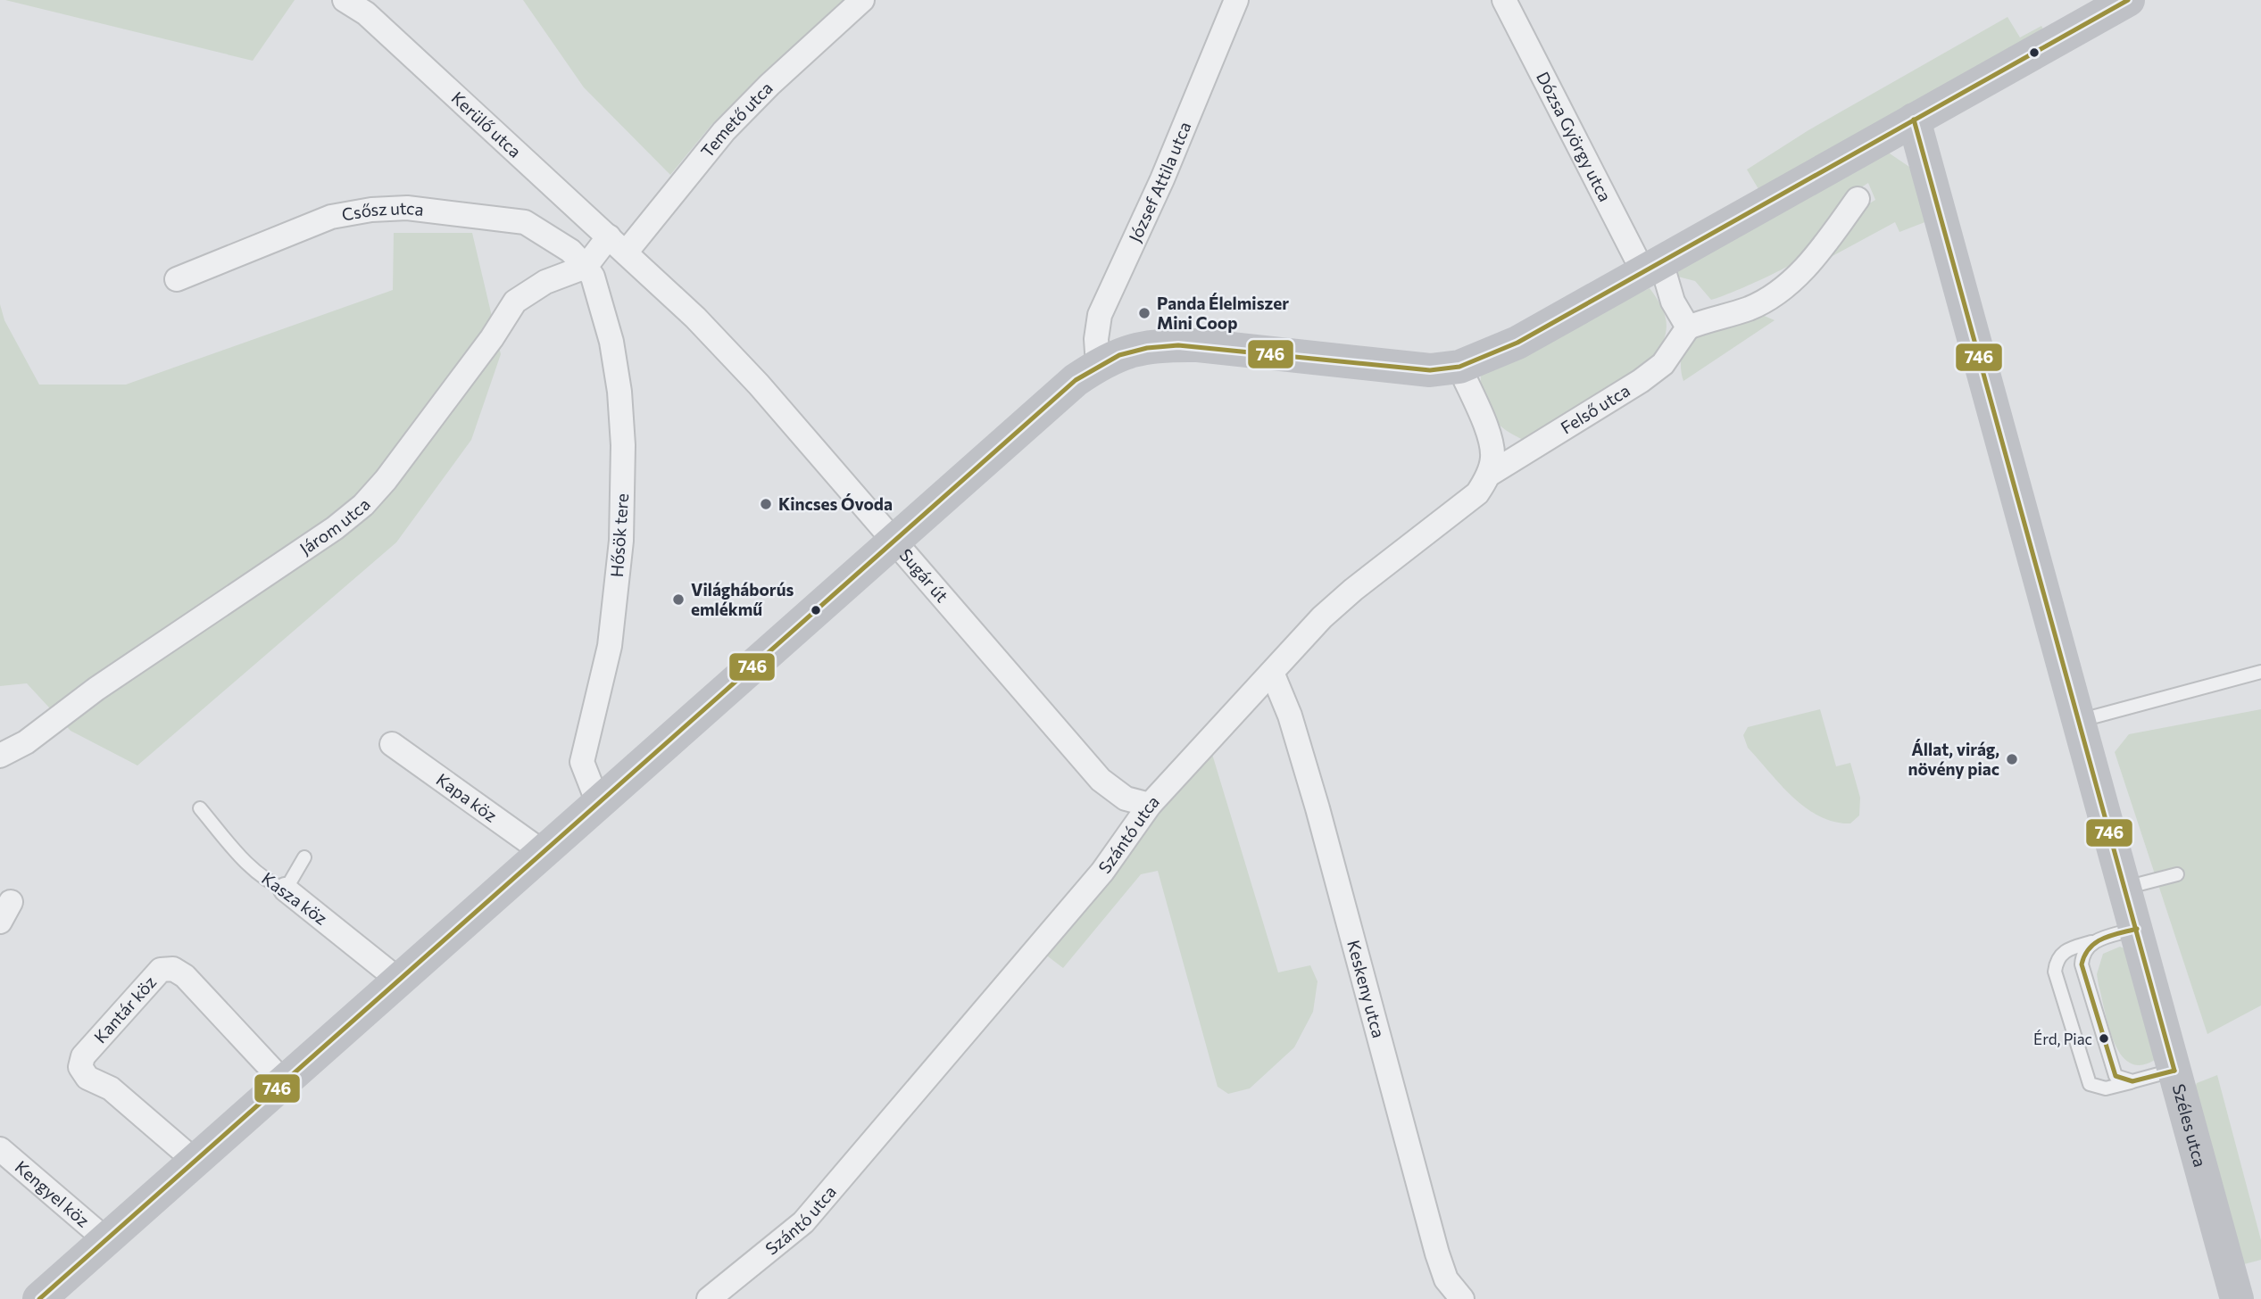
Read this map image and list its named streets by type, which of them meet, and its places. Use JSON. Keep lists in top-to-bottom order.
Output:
{
  "streets": {
    "street": [
      "Temető utca",
      "Kerülő utca",
      "Dózsa György utca",
      "József Attila utca",
      "Csősz utca",
      "Felső utca",
      "Járom utca",
      "Hősök tere",
      "Sugár út",
      "Kapa köz",
      "Szántó utca",
      "Kasza köz",
      "Keskeny utca",
      "Kantár köz",
      "Széles utca",
      "Kengyel köz"
    ]
  },
  "crossings": [
    ["Temető utca", "Kerülő utca"],
    ["Temető utca", "Sugár út"],
    ["Kerülő utca", "Járom utca"],
    ["Kerülő utca", "Sugár út"],
    ["Csősz utca", "Járom utca"],
    ["Csősz utca", "Hősök tere"],
    ["Felső utca", "Szántó utca"],
    ["Járom utca", "Hősök tere"],
    ["Sugár út", "Szántó utca"],
    ["Szántó utca", "Keskeny utca"]
  ],
  "places": [
    "Panda Élelmiszer Mini Coop",
    "Kincses Óvoda",
    "Világháborús emlékmű",
    "Állat, virág, növény piac",
    "Érd, Piac"
  ],
  "lines": ["transit line 746"]
}
